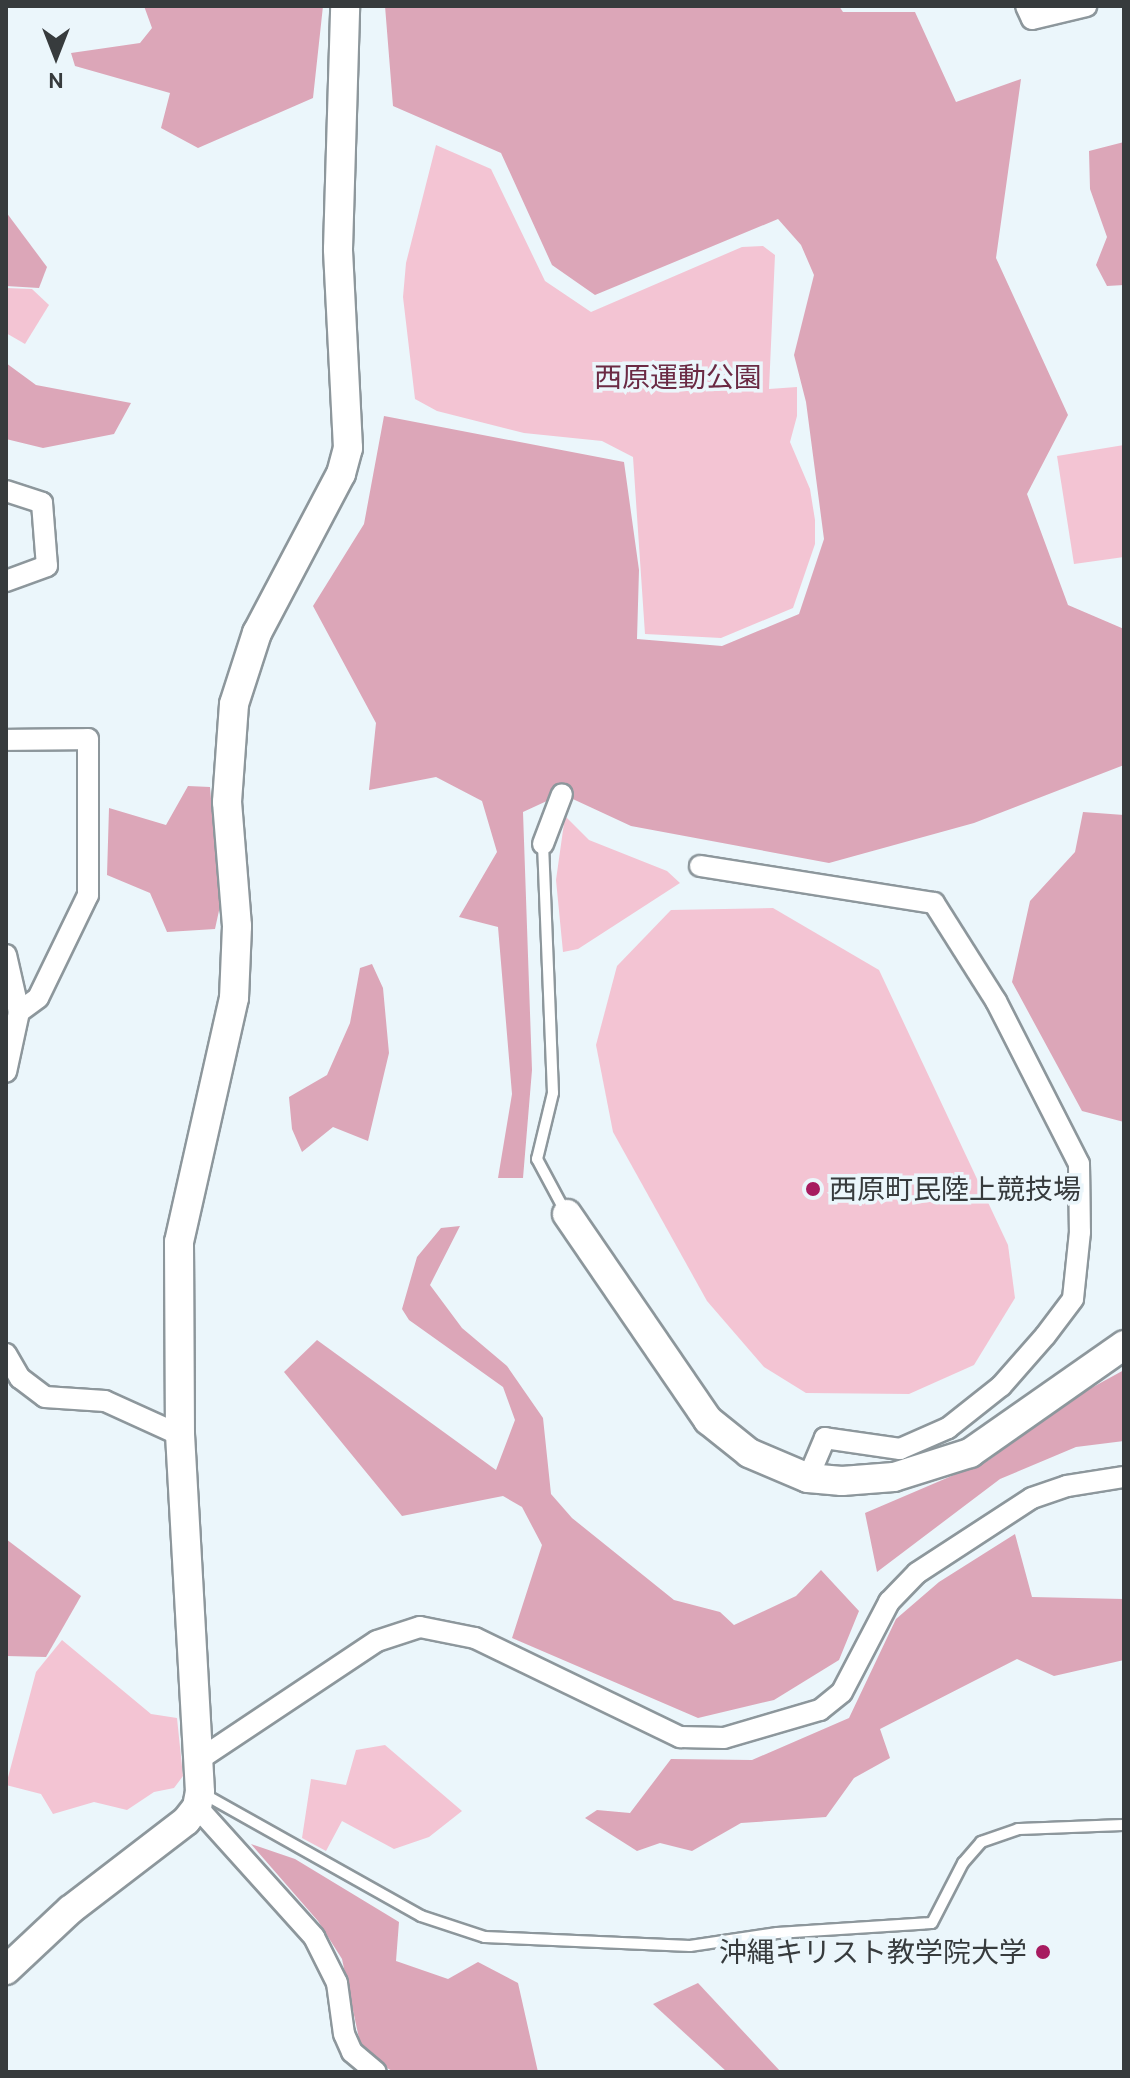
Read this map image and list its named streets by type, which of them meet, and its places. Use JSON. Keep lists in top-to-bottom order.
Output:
{
  "parks": ["西原運動公園"],
  "places": ["西原町民陸上競技場", "沖縄キリスト教学院大学"],
  "north": "bottom"
}
